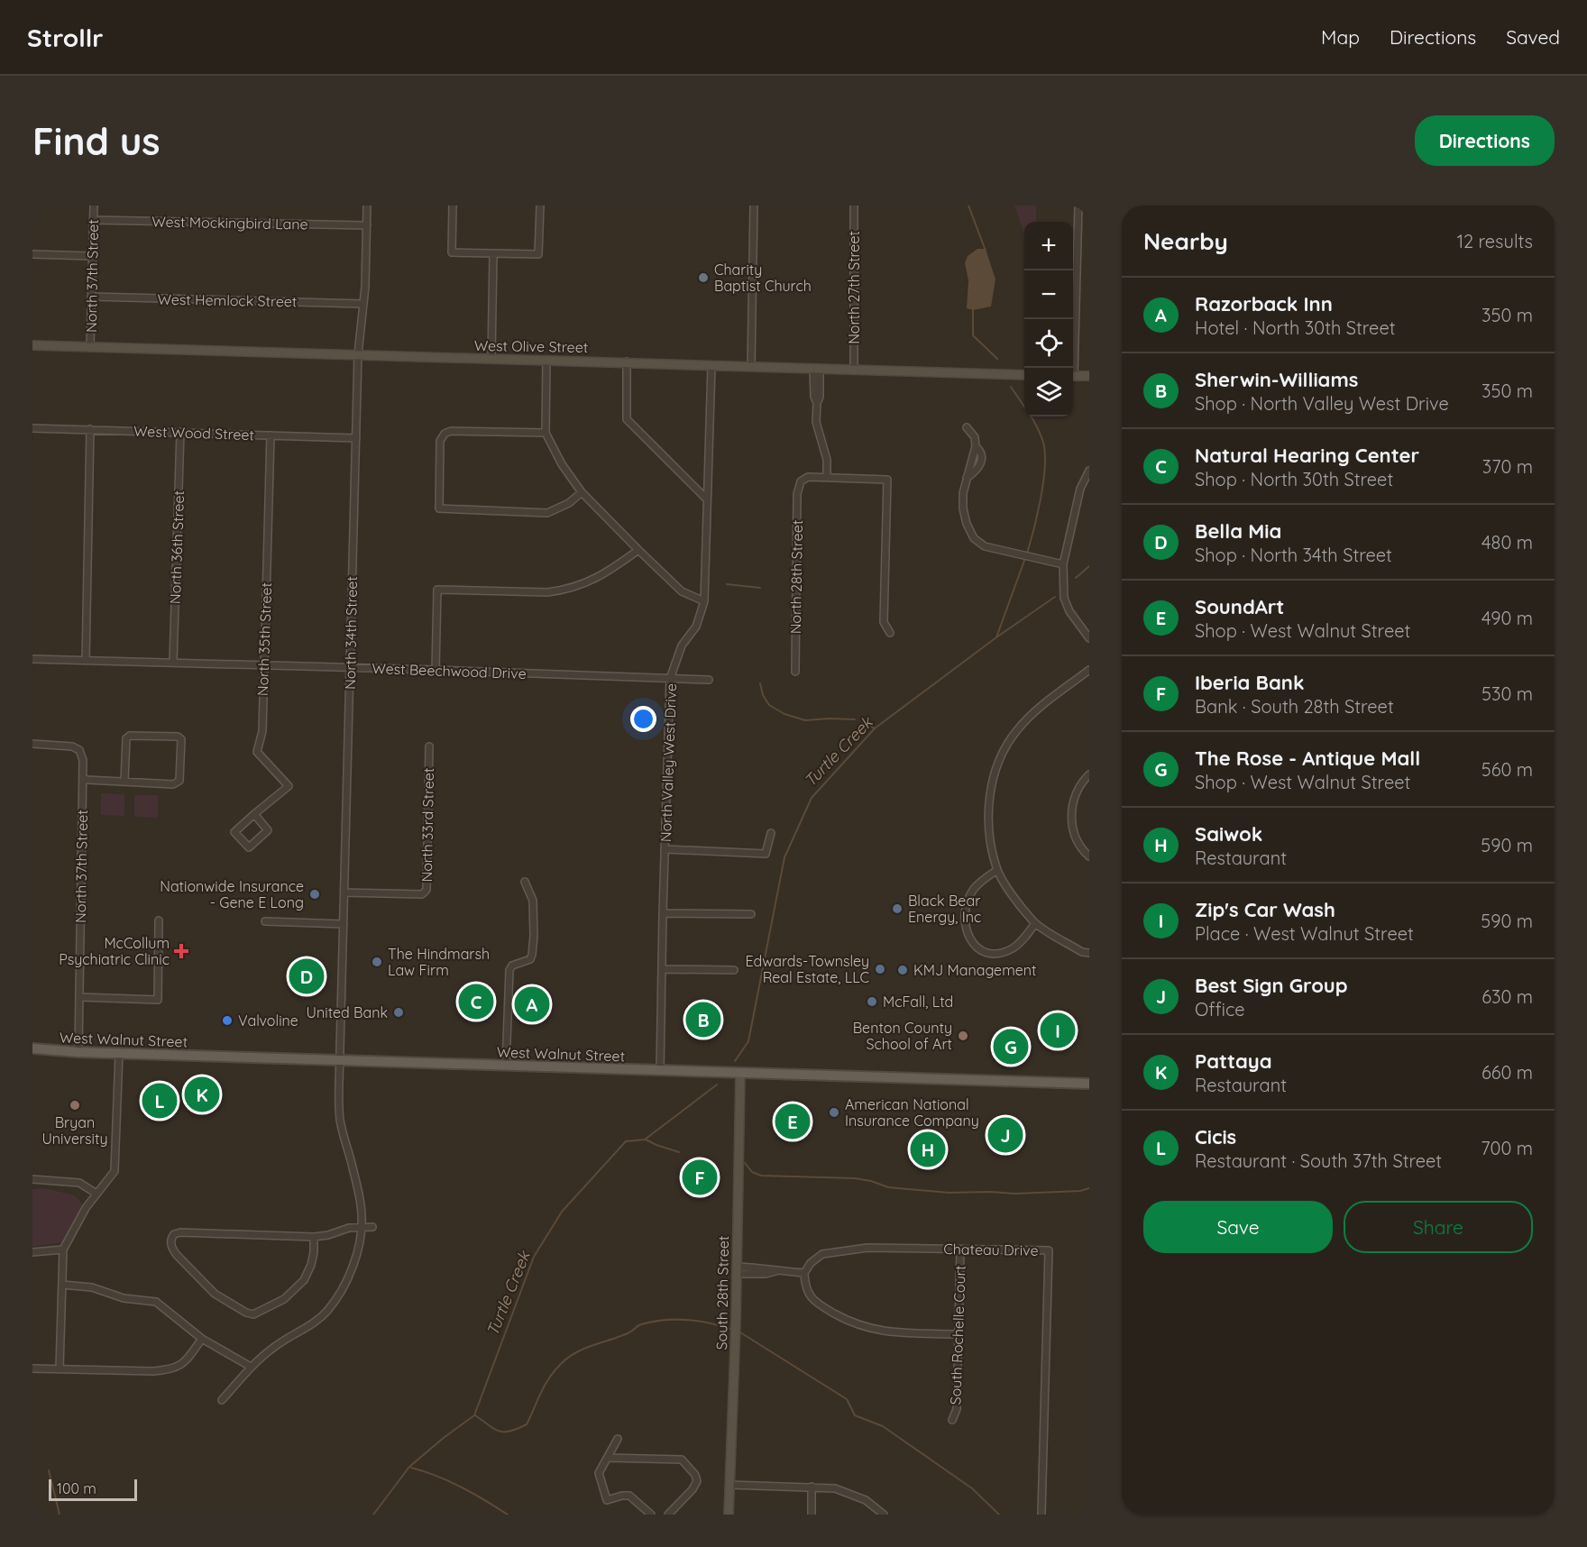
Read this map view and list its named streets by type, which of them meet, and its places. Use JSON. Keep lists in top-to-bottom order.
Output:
{
  "streets": {
    "main road": ["West Olive Street", "West Walnut Street", "South 28th Street"],
    "street": [
      "West Mockingbird Lane",
      "North 37th Street",
      "North 27th Street",
      "West Hemlock Street",
      "West Wood Street",
      "North 36th Street",
      "North 28th Street",
      "North 34th Street",
      "North 35th Street",
      "West Beechwood Drive",
      "North Valley West Drive",
      "North 33rd Street",
      "Chateau Drive",
      "South Rochelle Court"
    ]
  },
  "crossings": [
    ["West Mockingbird Lane", "North 37th Street"],
    ["West Mockingbird Lane", "North 34th Street"],
    ["North 37th Street", "West Hemlock Street"],
    ["North 37th Street", "West Olive Street"],
    ["North 37th Street", "West Walnut Street"],
    ["North 27th Street", "West Olive Street"],
    ["West Hemlock Street", "North 34th Street"],
    ["West Olive Street", "North 34th Street"],
    ["West Olive Street", "North Valley West Drive"],
    ["West Wood Street", "North 36th Street"],
    ["West Wood Street", "North 34th Street"],
    ["West Wood Street", "North 35th Street"],
    ["North 36th Street", "West Beechwood Drive"],
    ["North 34th Street", "West Beechwood Drive"],
    ["North 34th Street", "North 33rd Street"],
    ["North 34th Street", "West Walnut Street"],
    ["North 35th Street", "West Beechwood Drive"],
    ["West Beechwood Drive", "North Valley West Drive"],
    ["North Valley West Drive", "West Walnut Street"],
    ["West Walnut Street", "South 28th Street"],
    ["Chateau Drive", "South Rochelle Court"]
  ],
  "water": ["Turtle Creek"],
  "places": {
    "other": [
      "Charity Baptist Church",
      "Nationwide Insurance - Gene E Long",
      "Black Bear Energy, Inc",
      "The Hindmarsh Law Firm",
      "Edwards-Townsley Real Estate, LLC",
      "KMJ Management",
      "McFall, Ltd",
      "United Bank",
      "Valvoline",
      "Benton County School of Art",
      "Bryan University",
      "American National Insurance Company"
    ],
    "health": ["McCollum Psychiatric Clinic"]
  },
  "scale_bar": "100 m",
  "page": {
    "header": "Strollr",
    "nav": ["Map", "Directions", "Saved"],
    "buttons": [
      "Directions",
      ["Save", "Share"]
    ],
    "title": "Find us",
    "heading": ["Nearby", "12 results"],
    "map_buttons": ["+", "−"],
    "list": [
      {
        "mark": "A",
        "name": "Razorback Inn",
        "note": "Hotel · North 30th Street",
        "value": "350 m"
      },
      {
        "mark": "B",
        "name": "Sherwin-Williams",
        "note": "Shop · North Valley West Drive",
        "value": "350 m"
      },
      {
        "mark": "C",
        "name": "Natural Hearing Center",
        "note": "Shop · North 30th Street",
        "value": "370 m"
      },
      {
        "mark": "D",
        "name": "Bella Mia",
        "note": "Shop · North 34th Street",
        "value": "480 m"
      },
      {
        "mark": "E",
        "name": "SoundArt",
        "note": "Shop · West Walnut Street",
        "value": "490 m"
      },
      {
        "mark": "F",
        "name": "Iberia Bank",
        "note": "Bank · South 28th Street",
        "value": "530 m"
      },
      {
        "mark": "G",
        "name": "The Rose - Antique Mall",
        "note": "Shop · West Walnut Street",
        "value": "560 m"
      },
      {
        "mark": "H",
        "name": "Saiwok",
        "note": "Restaurant",
        "value": "590 m"
      },
      {
        "mark": "I",
        "name": "Zip's Car Wash",
        "note": "Place · West Walnut Street",
        "value": "590 m"
      },
      {
        "mark": "J",
        "name": "Best Sign Group",
        "note": "Office",
        "value": "630 m"
      },
      {
        "mark": "K",
        "name": "Pattaya",
        "note": "Restaurant",
        "value": "660 m"
      },
      {
        "mark": "L",
        "name": "Cicis",
        "note": "Restaurant · South 37th Street",
        "value": "700 m"
      }
    ],
    "pins": [
      "D",
      "C",
      "A",
      "B",
      "I",
      "G",
      "K",
      "L",
      "E",
      "J",
      "H",
      "F"
    ],
    "scale": "100 m"
  }
}
